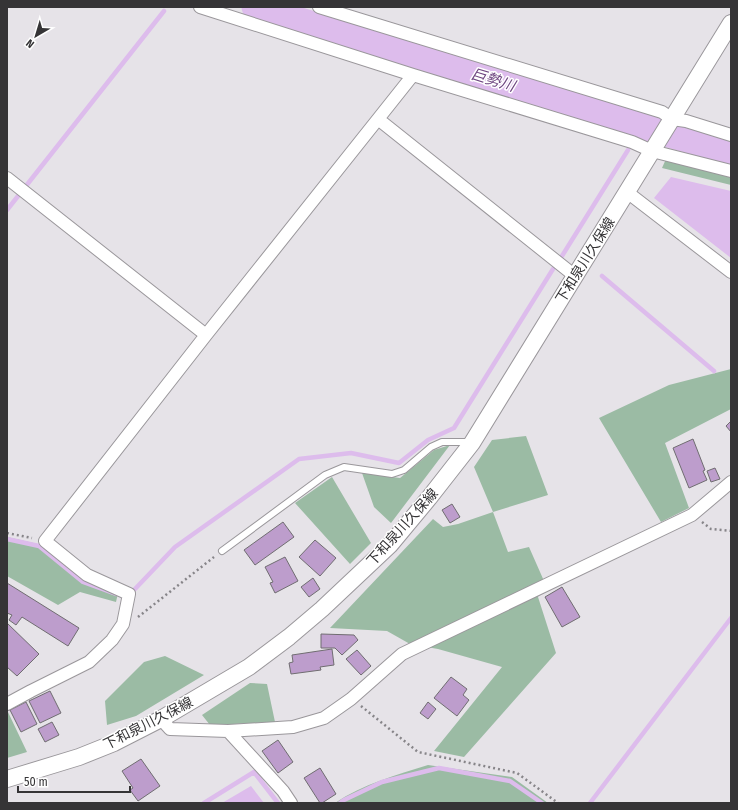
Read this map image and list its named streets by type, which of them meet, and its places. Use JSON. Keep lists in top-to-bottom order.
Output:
{
  "streets": {
    "street": ["下和泉川久保線"]
  },
  "water": ["巨勢川"],
  "scale_bar": "50 m",
  "north": "bottom left"
}
